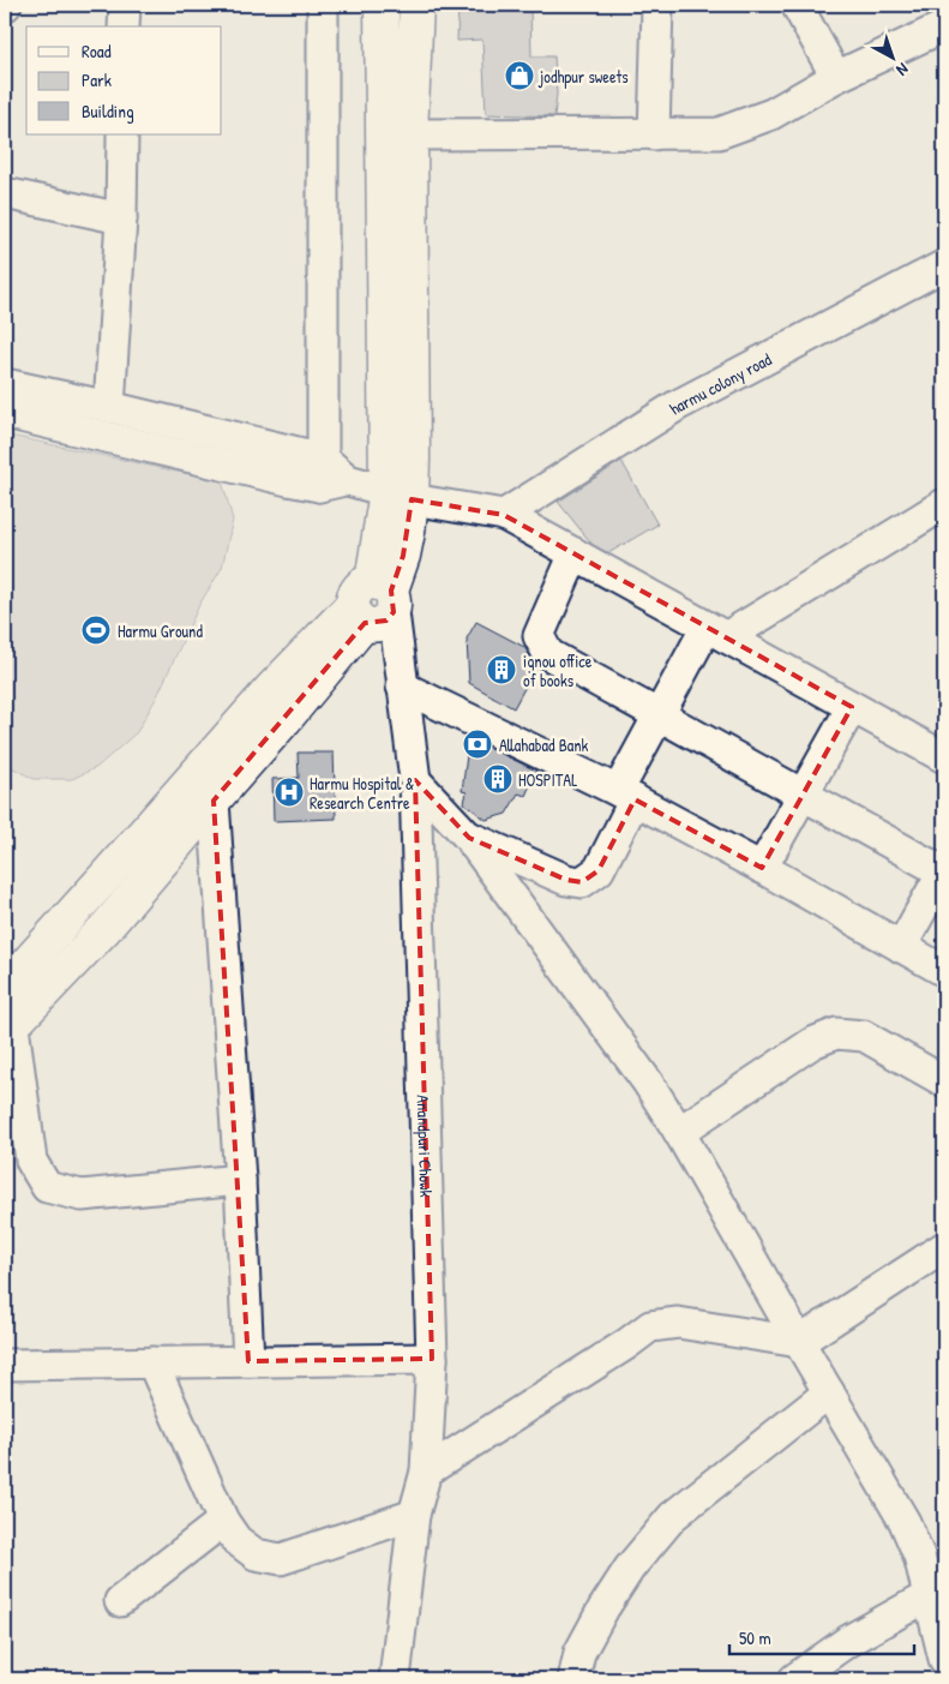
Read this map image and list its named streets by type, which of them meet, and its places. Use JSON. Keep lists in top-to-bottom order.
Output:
{
  "streets": {
    "street": ["harmu colony road", "Anandpuri Chowk"]
  },
  "places": {
    "shop": ["jodhpur sweets"],
    "sports": ["Harmu Ground"],
    "building": ["ignou office of books", "HOSPITAL"],
    "bank": ["Allahabad Bank"],
    "hospital": ["Harmu Hospital & Research Centre"]
  },
  "legend": ["Road", "Park", "Building"],
  "scale_bar": "50 m",
  "north": "bottom right"
}
